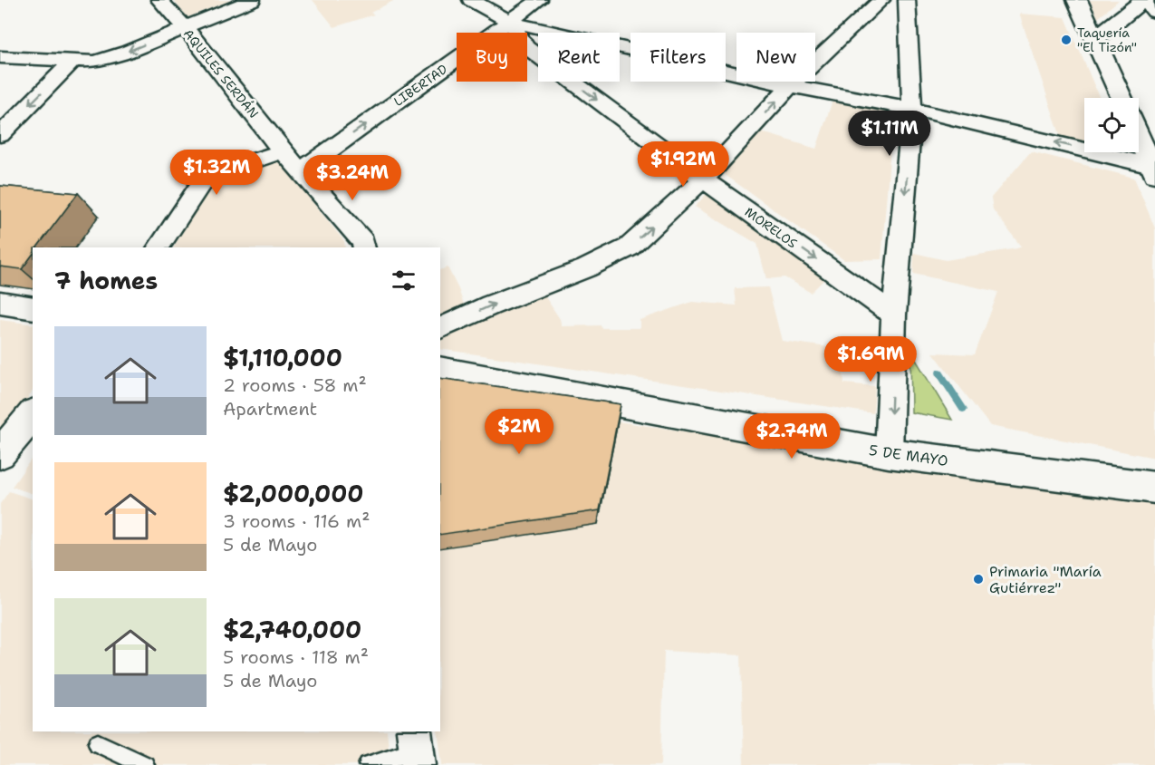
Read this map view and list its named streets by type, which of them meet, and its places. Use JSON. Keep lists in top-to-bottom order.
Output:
{
  "streets": {
    "street": [
      "AQUILES SERDÁN",
      "LIBERTAD",
      "MORELOS",
      "5 DE MAYO"
    ]
  },
  "crossings": [
    ["AQUILES SERDÁN", "LIBERTAD"],
    ["LIBERTAD", "MORELOS"]
  ],
  "places": ["Taquería \"El Tizón\"", "Primaria \"María Gutiérrez\""],
  "page": {
    "chip": [
      "Buy",
      "Rent",
      "Filters",
      "New"
    ],
    "price": [
      "$1.11M",
      "$1.92M",
      "$1.32M",
      "$3.24M",
      "$1.69M",
      "$2M",
      "$2.74M"
    ],
    "heading": "7 homes",
    "list": [
      {
        "name": "$1,110,000",
        "note": "2 rooms · 58 m² · Apartment"
      },
      {
        "name": "$2,000,000",
        "note": "3 rooms · 116 m² · 5 de Mayo"
      },
      {
        "name": "$2,740,000",
        "note": "5 rooms · 118 m² · 5 de Mayo"
      }
    ]
  }
}
